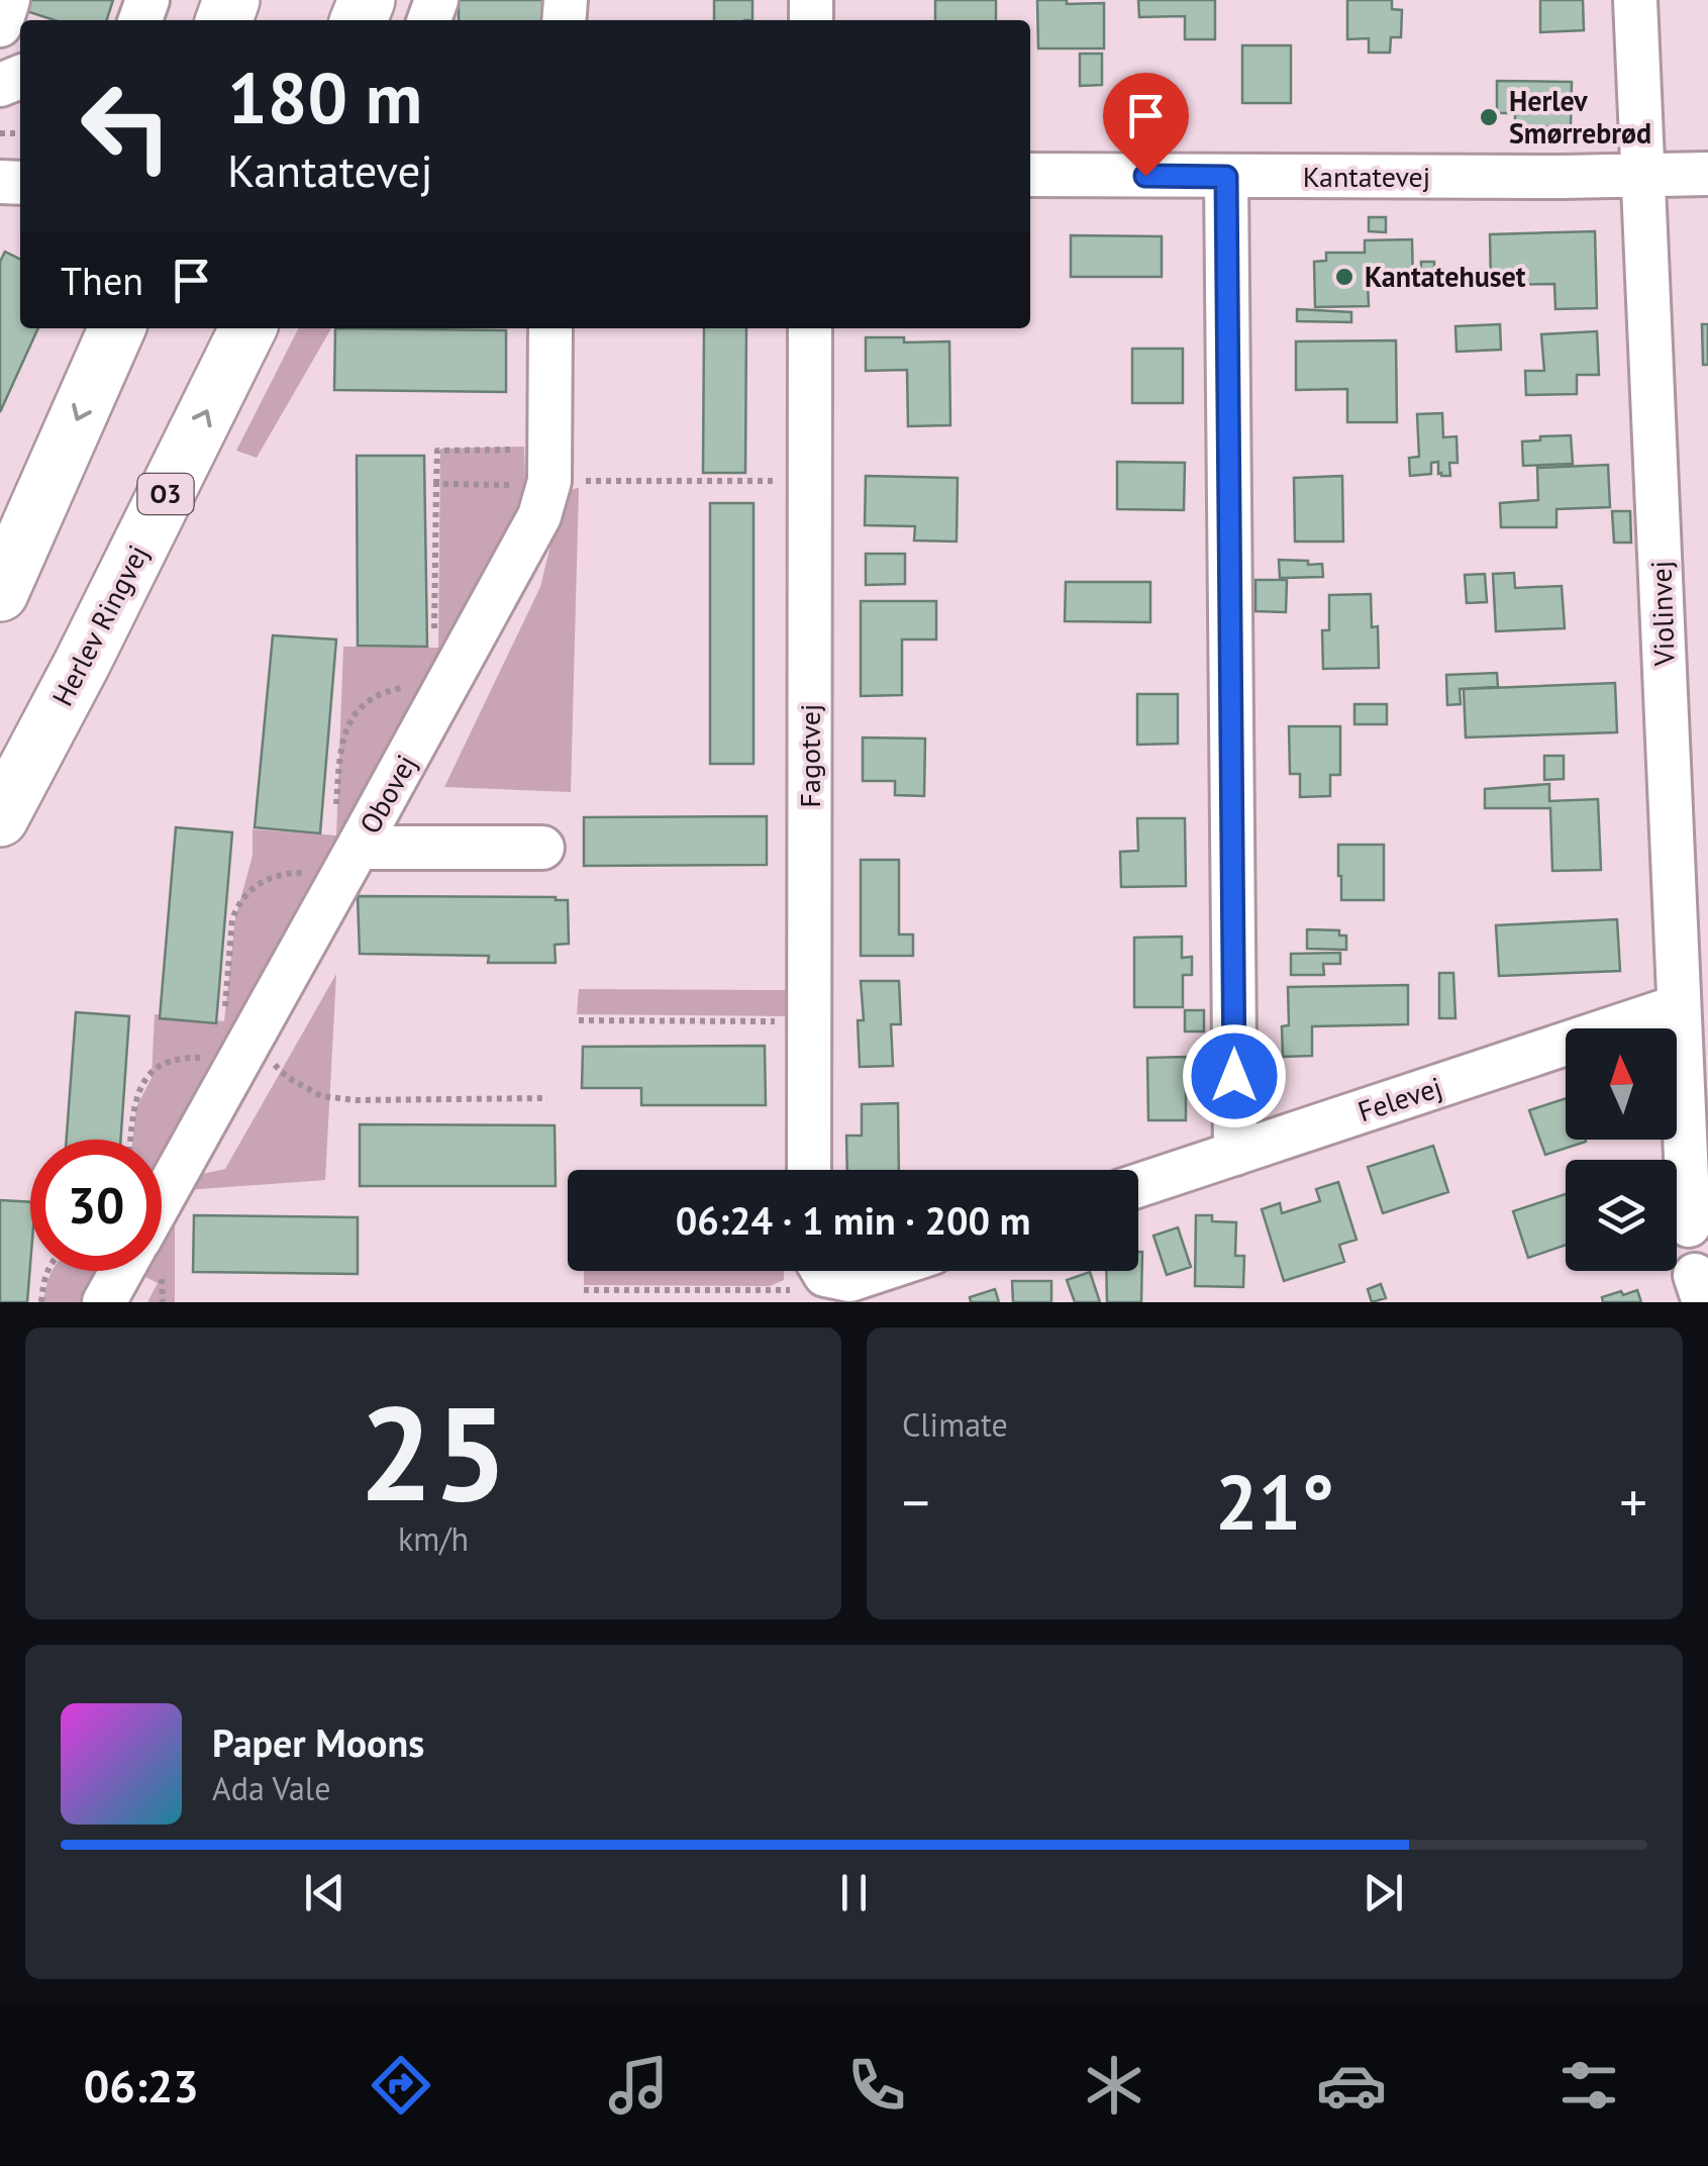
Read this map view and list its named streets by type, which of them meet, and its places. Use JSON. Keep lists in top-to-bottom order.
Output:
{
  "streets": {
    "main road": ["O3", "Herlev Ringvej"],
    "street": [
      "Kantatevej",
      "Violinvej",
      "Fagotvej",
      "Obovej",
      "Felevej"
    ]
  },
  "crossings": [
    ["Kantatevej", "Violinvej"],
    ["Violinvej", "Felevej"]
  ],
  "places": ["Herlev Smørrebrød", "Kantatehuset"],
  "north": "top",
  "page": {
    "turn": ["180 m", "Kantatevej"],
    "then": "Then",
    "limit": "30",
    "trip": "06:24 · 1 min · 200 m",
    "tile": [
      ["25", "km/h"],
      "Climate"
    ],
    "heat": ["−", "21°", "+"],
    "song": ["Paper Moons", "Ada Vale"],
    "tabs": "06:23"
  }
}
